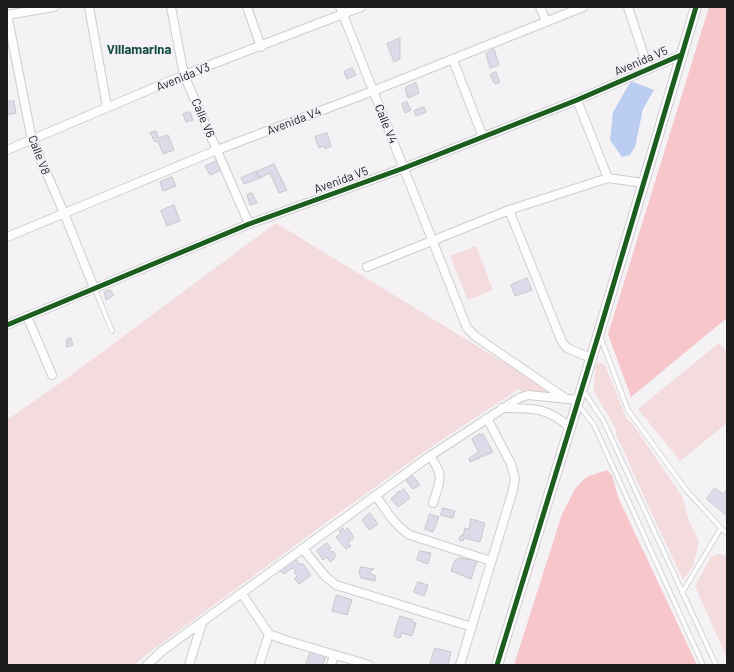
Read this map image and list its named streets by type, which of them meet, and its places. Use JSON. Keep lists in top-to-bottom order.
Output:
{
  "streets": {
    "street": [
      "Avenida V5",
      "Avenida V3",
      "Calle V6",
      "Avenida V4",
      "Calle V4",
      "Calle V8"
    ]
  },
  "crossings": [
    ["Avenida V5", "Calle V6"],
    ["Avenida V5", "Calle V4"],
    ["Avenida V5", "Calle V8"],
    ["Avenida V3", "Calle V6"],
    ["Avenida V3", "Calle V4"],
    ["Avenida V3", "Calle V8"],
    ["Calle V6", "Avenida V4"],
    ["Avenida V4", "Calle V4"],
    ["Avenida V4", "Calle V8"]
  ],
  "districts": ["Villamarina"]
}
